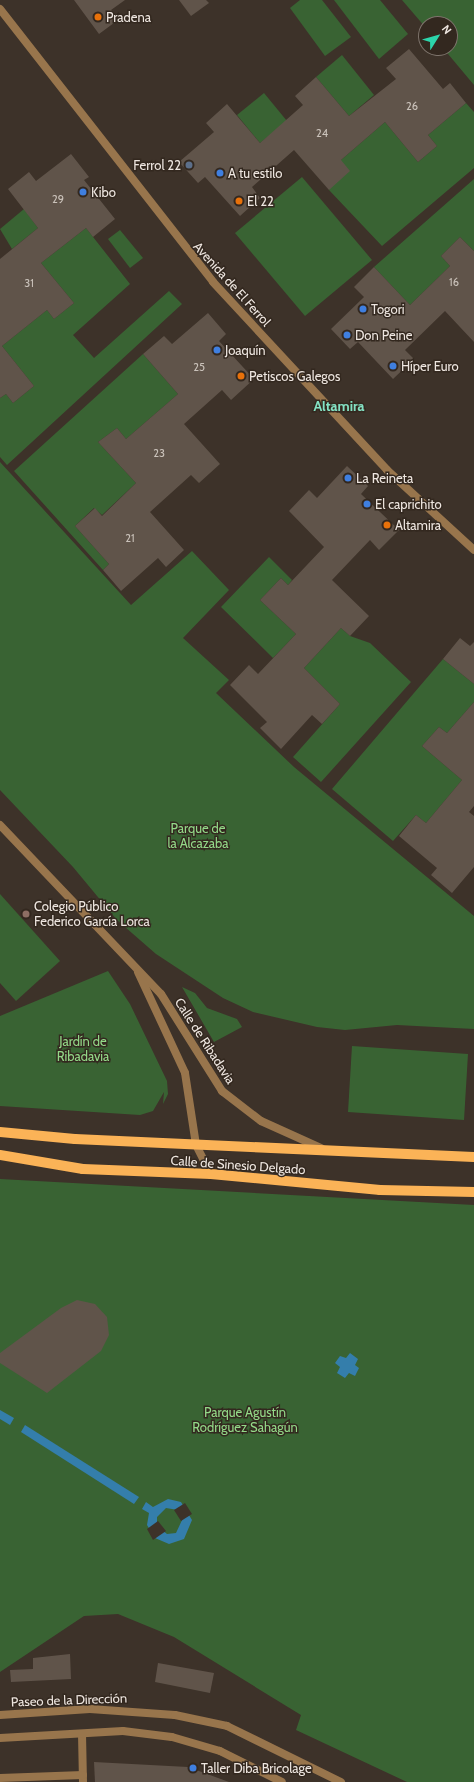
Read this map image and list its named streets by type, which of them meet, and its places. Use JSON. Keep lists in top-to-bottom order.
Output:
{
  "streets": {
    "main road": ["Calle de Sinesio Delgado"],
    "street": ["Avenida de El Ferrol", "Calle de Ribadavia", "Paseo de la Dirección"]
  },
  "crossings": [
    ["Calle de Ribadavia", "Calle de Sinesio Delgado"]
  ],
  "districts": ["Altamira"],
  "parks": ["Parque de la Alcazaba", "Jardín de Ribadavia", "Parque Agustín Rodríguez Sahagún"],
  "places": [
    "Pradena",
    "Ferrol 22",
    "A tu estilo",
    "Kibo",
    "El 22",
    "Togori",
    "Don Peine",
    "Joaquín",
    "Híper Euro",
    "Petiscos Galegos",
    "La Reineta",
    "El caprichito",
    "Altamira",
    "Colegio Público Federico García Lorca",
    "Taller Diba Bricolage"
  ],
  "house_numbers": [
    "26",
    "24",
    "29",
    "16",
    "31",
    "25",
    "23",
    "21"
  ],
  "north": "top right"
}
